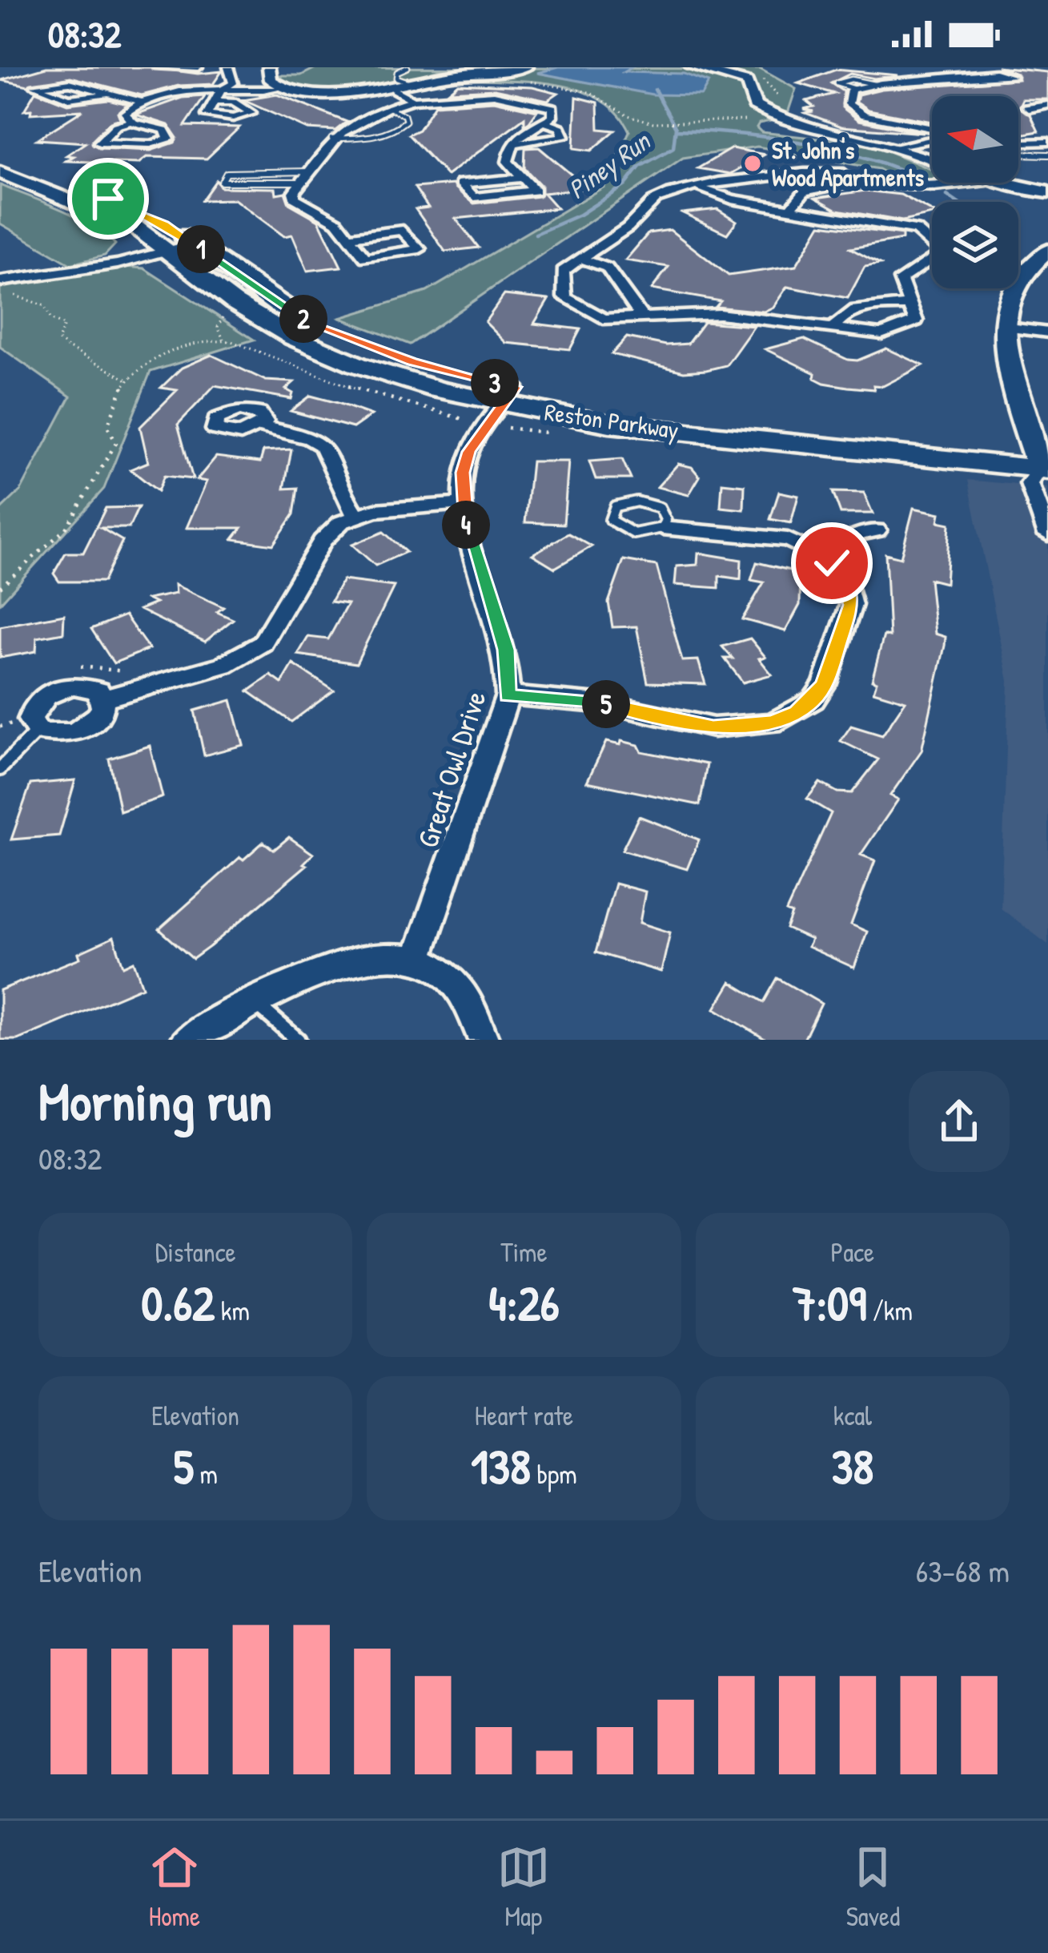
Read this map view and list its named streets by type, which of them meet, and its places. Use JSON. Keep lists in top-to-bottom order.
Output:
{
  "streets": {
    "main road": ["Reston Parkway"],
    "street": ["Great Owl Drive"]
  },
  "crossings": [
    ["Reston Parkway", "Great Owl Drive"]
  ],
  "water": ["Piney Run"],
  "places": ["St. John's Wood Apartments"],
  "north": "left",
  "page": {
    "status": "08:32",
    "pins": [
      "1",
      "2",
      "3",
      "4",
      "5"
    ],
    "heading": ["Morning run", "08:32"],
    "stats": [
      ["Distance", "0.62 km"],
      ["Time", "4:26"],
      ["Pace", "7:09 /km"],
      ["Elevation", "5 m"],
      ["Heart rate", "138 bpm"],
      ["kcal", "38"]
    ],
    "chart": ["Elevation", "63–68 m"],
    "tabs": ["Home", "Map", "Saved"]
  }
}
